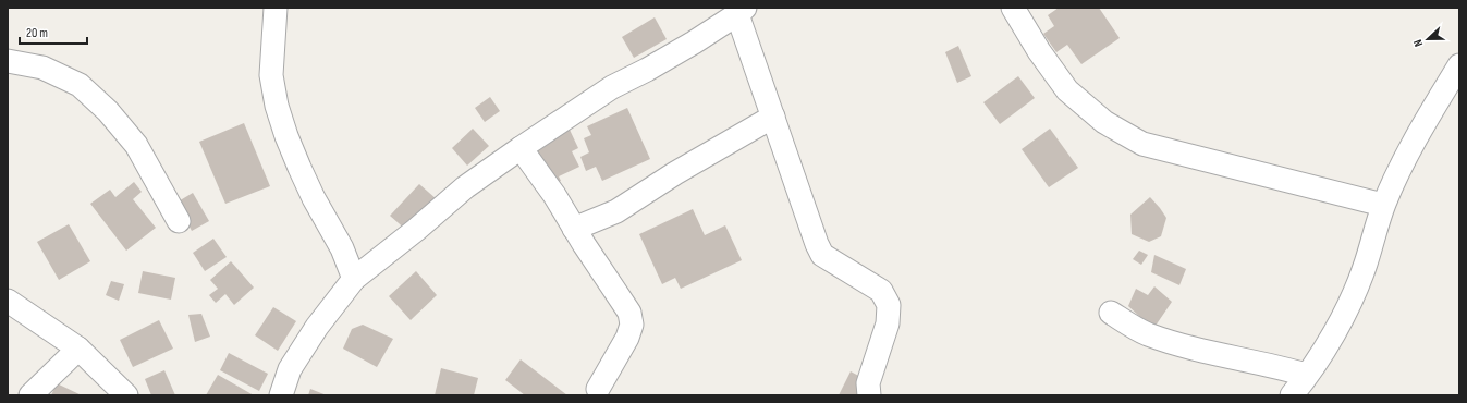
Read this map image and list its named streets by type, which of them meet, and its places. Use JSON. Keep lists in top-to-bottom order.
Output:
{
  "scale_bar": "20 m",
  "north": "left"
}
